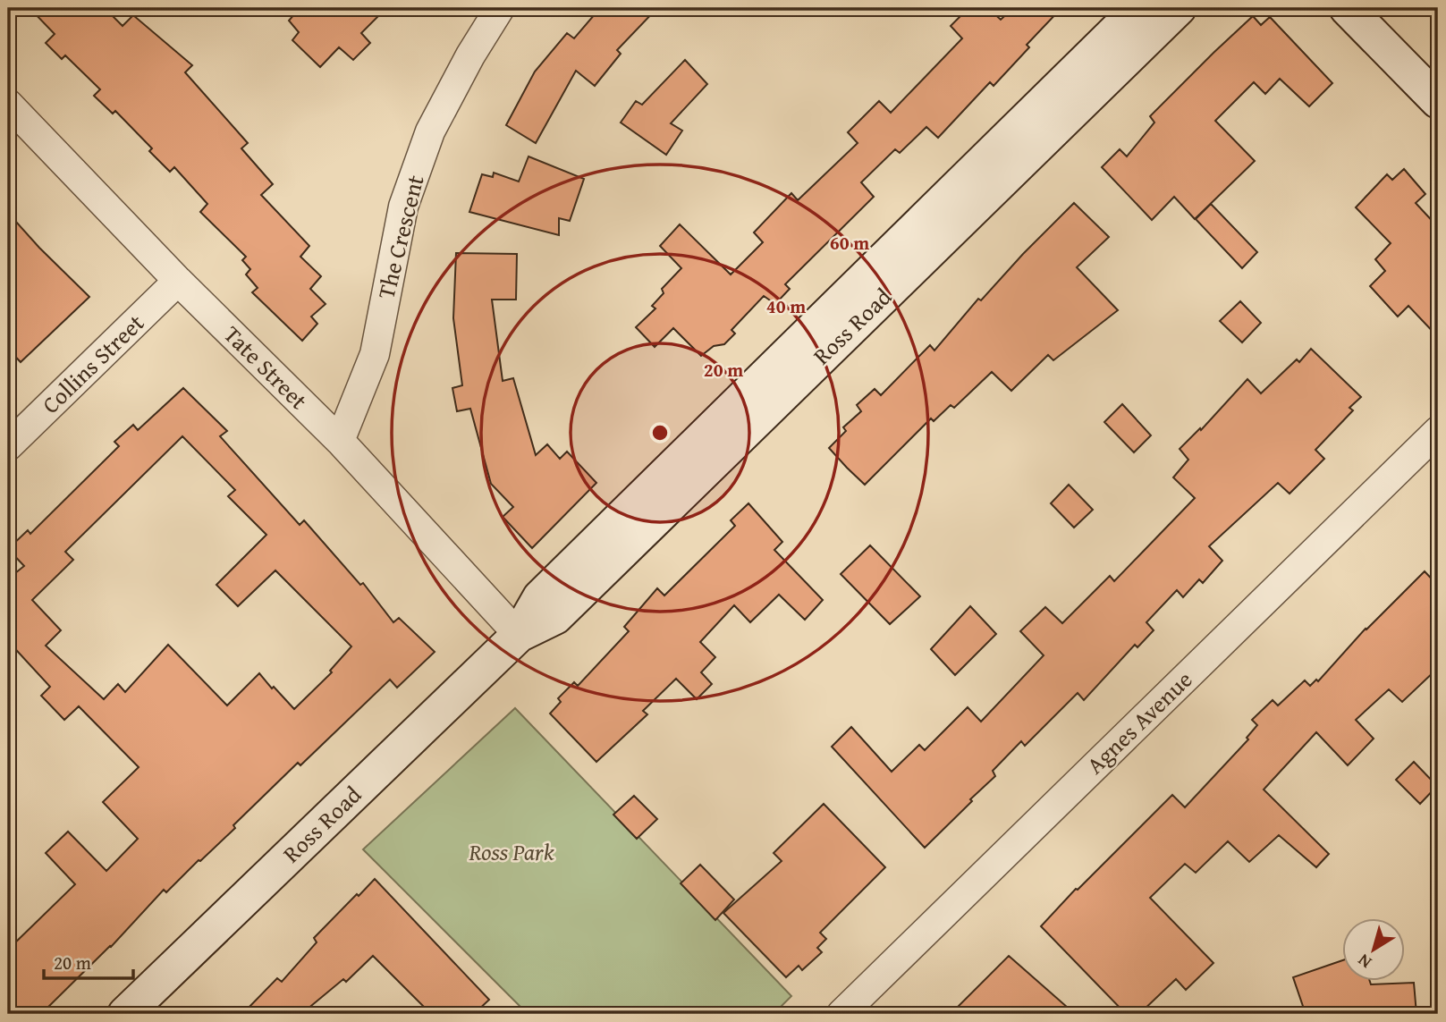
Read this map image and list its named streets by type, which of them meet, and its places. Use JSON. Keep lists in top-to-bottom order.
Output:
{
  "streets": {
    "street": [
      "The Crescent",
      "Ross Road",
      "Collins Street",
      "Tate Street",
      "Agnes Avenue"
    ]
  },
  "crossings": [
    ["The Crescent", "Tate Street"],
    ["Ross Road", "Tate Street"],
    ["Collins Street", "Tate Street"]
  ],
  "parks": ["Ross Park"],
  "scale_bar": "20 m",
  "north": "bottom left",
  "rings": ["60 m", "40 m", "20 m"]
}
